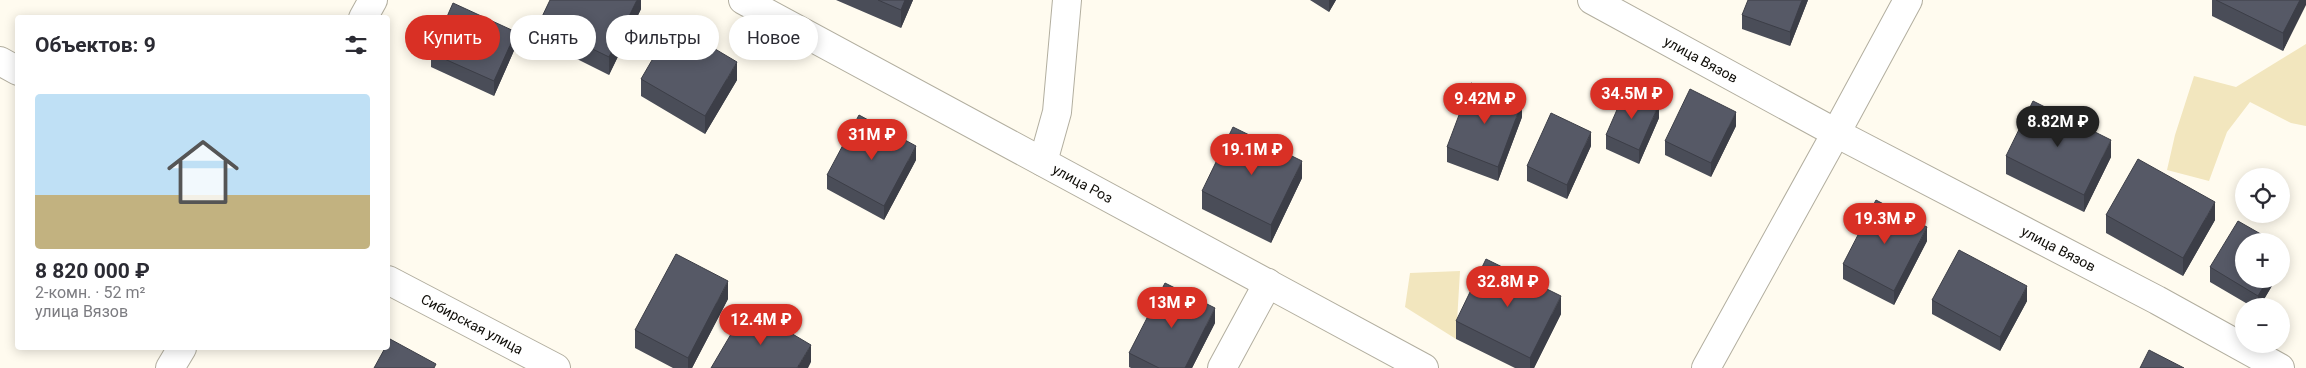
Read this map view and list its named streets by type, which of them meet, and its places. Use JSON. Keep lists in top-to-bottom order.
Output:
{
  "streets": {
    "street": ["улица Вязов", "улица Роз", "Сибирская улица"]
  },
  "page": {
    "chip": [
      "Купить",
      "Снять",
      "Фильтры",
      "Новое"
    ],
    "heading": "Объектов: 9",
    "list": [
      {
        "name": "8 820 000 ₽",
        "note": "2-комн. · 52 m² · улица Вязов"
      }
    ],
    "price": [
      "34.5M ₽",
      "9.42M ₽",
      "8.82M ₽",
      "31M ₽",
      "19.1M ₽",
      "19.3M ₽",
      "32.8M ₽",
      "13M ₽",
      "12.4M ₽"
    ],
    "map_buttons": ["+", "−"]
  }
}
